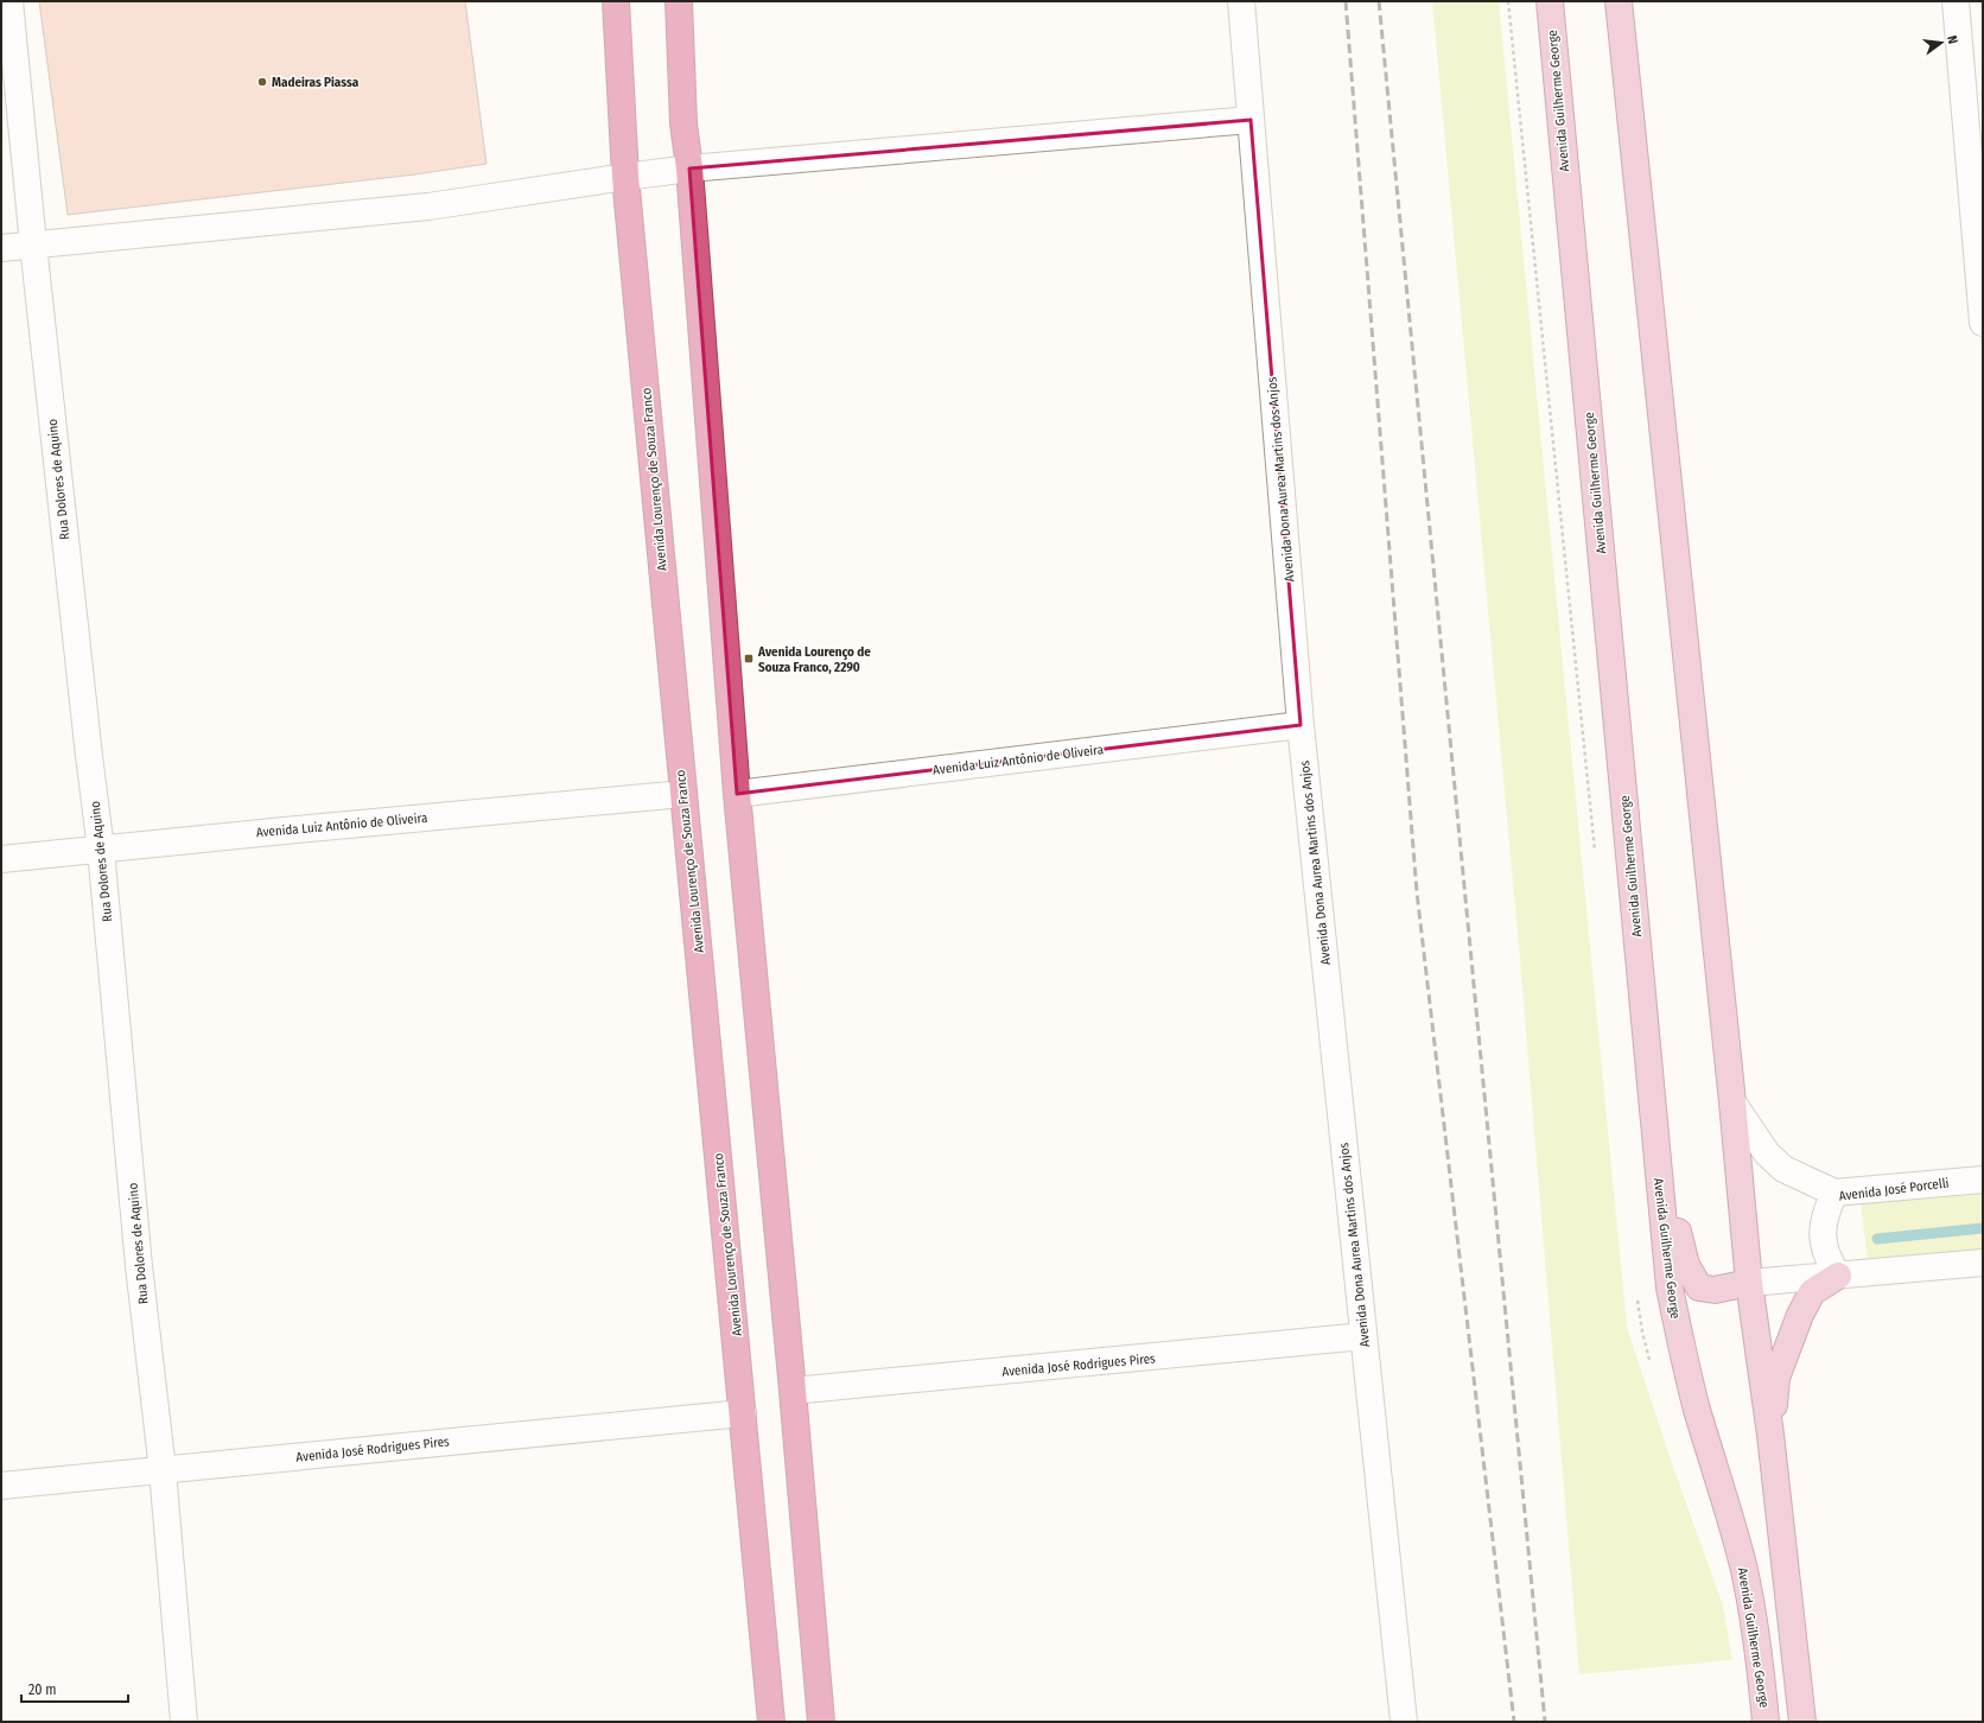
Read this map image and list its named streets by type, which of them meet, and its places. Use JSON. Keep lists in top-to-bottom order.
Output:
{
  "streets": {
    "highway": ["Avenida Lourenço de Souza Franco"],
    "main road": ["Avenida Guilherme George"],
    "street": [
      "Rua Dolores de Aquino",
      "Avenida Dona Aurea Martins dos Anjos",
      "Avenida Luiz Antônio de Oliveira",
      "Avenida José Porcelli",
      "Avenida José Rodrigues Pires"
    ]
  },
  "crossings": [
    ["Rua Dolores de Aquino", "Avenida Luiz Antônio de Oliveira"],
    ["Rua Dolores de Aquino", "Avenida José Rodrigues Pires"],
    ["Avenida Lourenço de Souza Franco", "Avenida Luiz Antônio de Oliveira"],
    ["Avenida Lourenço de Souza Franco", "Avenida José Rodrigues Pires"],
    ["Avenida Dona Aurea Martins dos Anjos", "Avenida Luiz Antônio de Oliveira"],
    ["Avenida Dona Aurea Martins dos Anjos", "Avenida José Rodrigues Pires"]
  ],
  "places": {
    "other": ["Madeiras Piassa"],
    "transit": ["Avenida Lourenço de Souza Franco, 2290"]
  },
  "scale_bar": "20 m",
  "north": "right"
}
